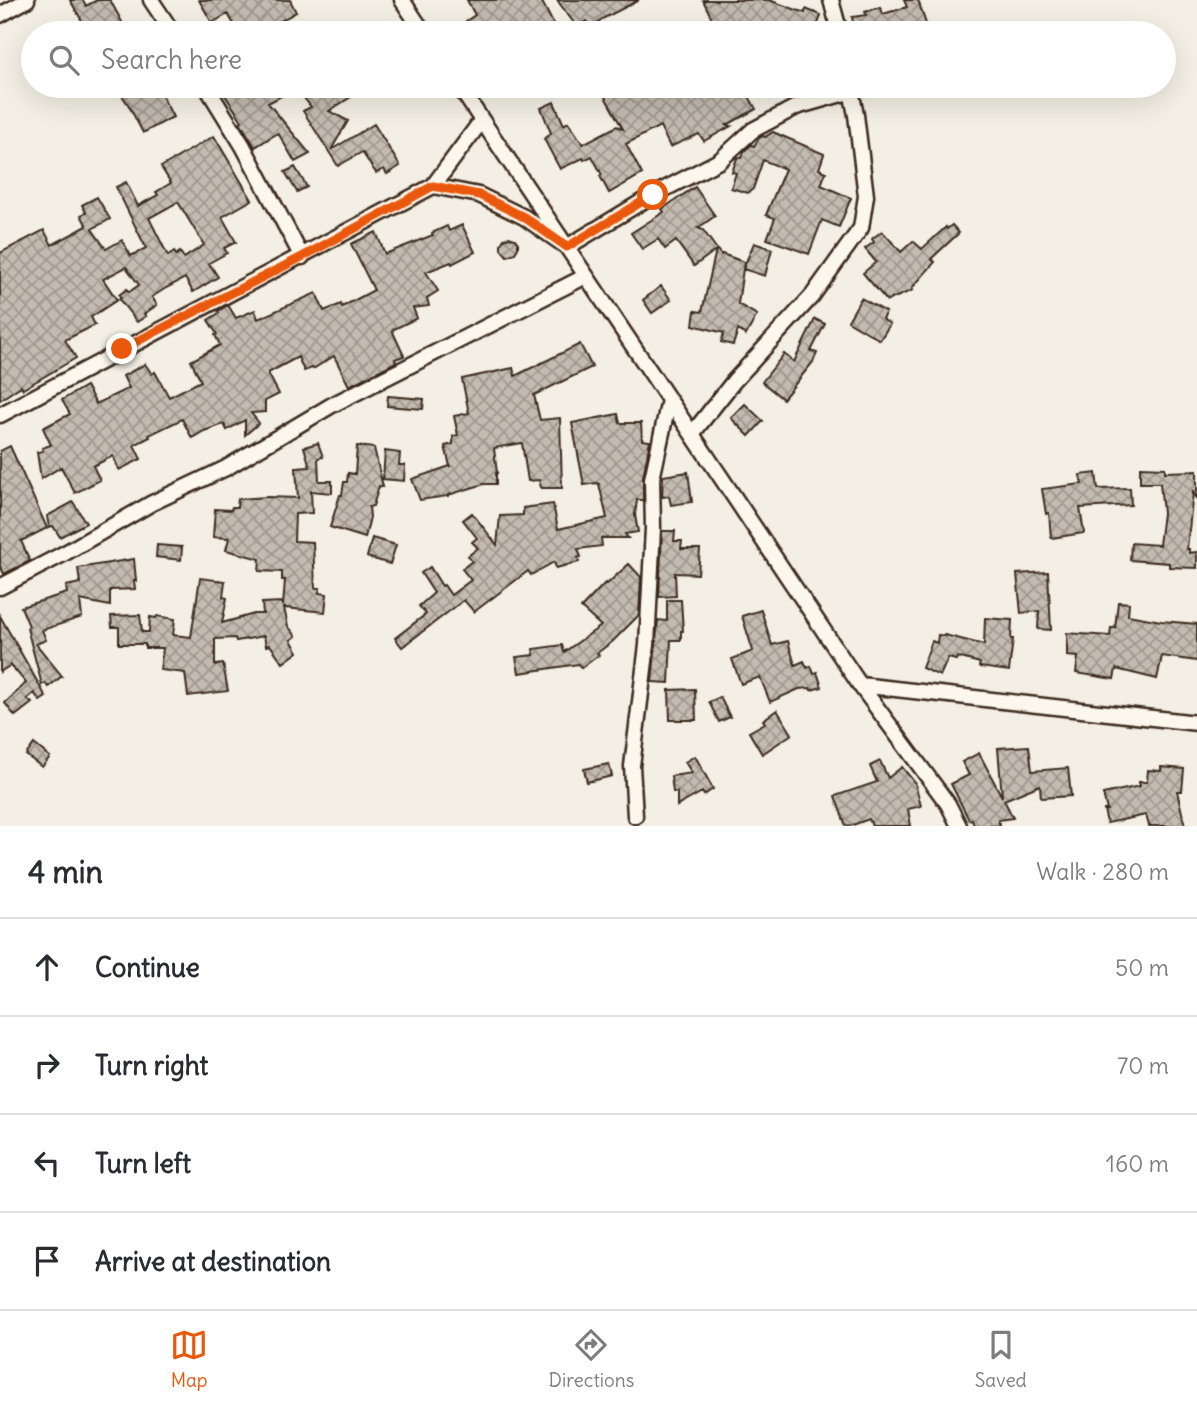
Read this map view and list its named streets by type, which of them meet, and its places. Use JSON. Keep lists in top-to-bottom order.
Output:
{
  "page": {
    "search": "Search here",
    "heading": ["4 min", "Walk · 280 m"],
    "list": [
      ["Continue", "50 m"],
      ["Turn right", "70 m"],
      ["Turn left", "160 m"],
      "Arrive at destination"
    ],
    "nav": ["Map", "Directions", "Saved"]
  }
}
